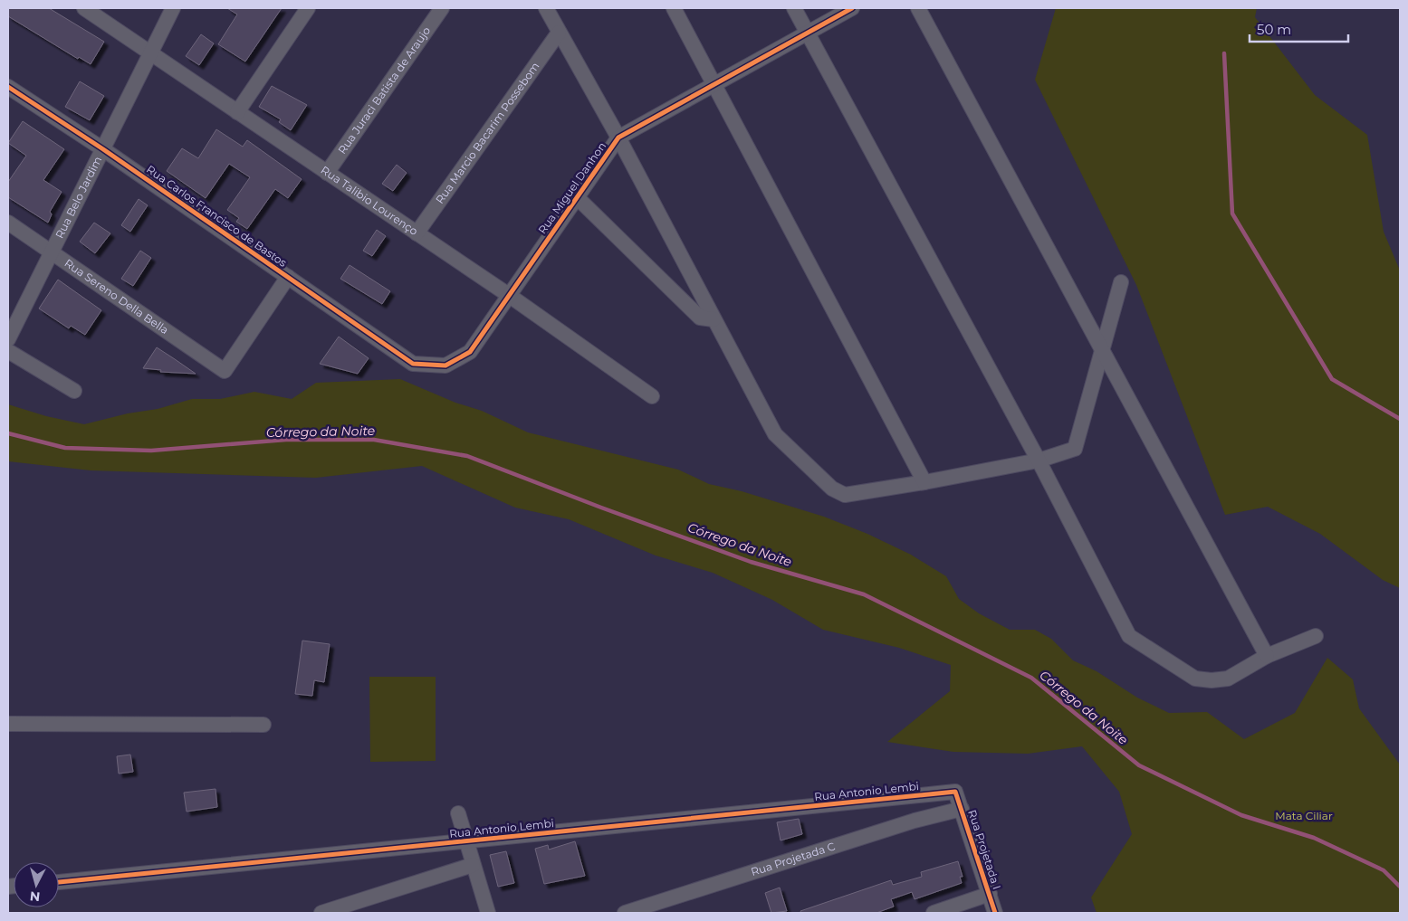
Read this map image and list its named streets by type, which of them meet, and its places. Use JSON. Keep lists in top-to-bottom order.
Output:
{
  "streets": {
    "street": [
      "Rua Juraci Batista de Araujo",
      "Rua Marcio Bacarim Possebom",
      "Rua Miguel Danhon",
      "Rua Belo Jardim",
      "Rua Talibio Lourenço",
      "Rua Carlos Francisco de Bastos",
      "Rua Sereno Della Bella",
      "Rua Antonio Lembi",
      "Rua Projetada I",
      "Rua Projetada C"
    ]
  },
  "crossings": [
    ["Rua Juraci Batista de Araujo", "Rua Talibio Lourenço"],
    ["Rua Marcio Bacarim Possebom", "Rua Talibio Lourenço"],
    ["Rua Miguel Danhon", "Rua Talibio Lourenço"],
    ["Rua Miguel Danhon", "Rua Carlos Francisco de Bastos"],
    ["Rua Belo Jardim", "Rua Talibio Lourenço"],
    ["Rua Belo Jardim", "Rua Carlos Francisco de Bastos"],
    ["Rua Belo Jardim", "Rua Sereno Della Bella"],
    ["Rua Carlos Francisco de Bastos", "Rua Sereno Della Bella"],
    ["Rua Antonio Lembi", "Rua Projetada I"],
    ["Rua Projetada I", "Rua Projetada C"]
  ],
  "water": ["Córrego da Noite"],
  "parks": ["Mata Ciliar"],
  "scale_bar": "50 m",
  "north": "bottom"
}
